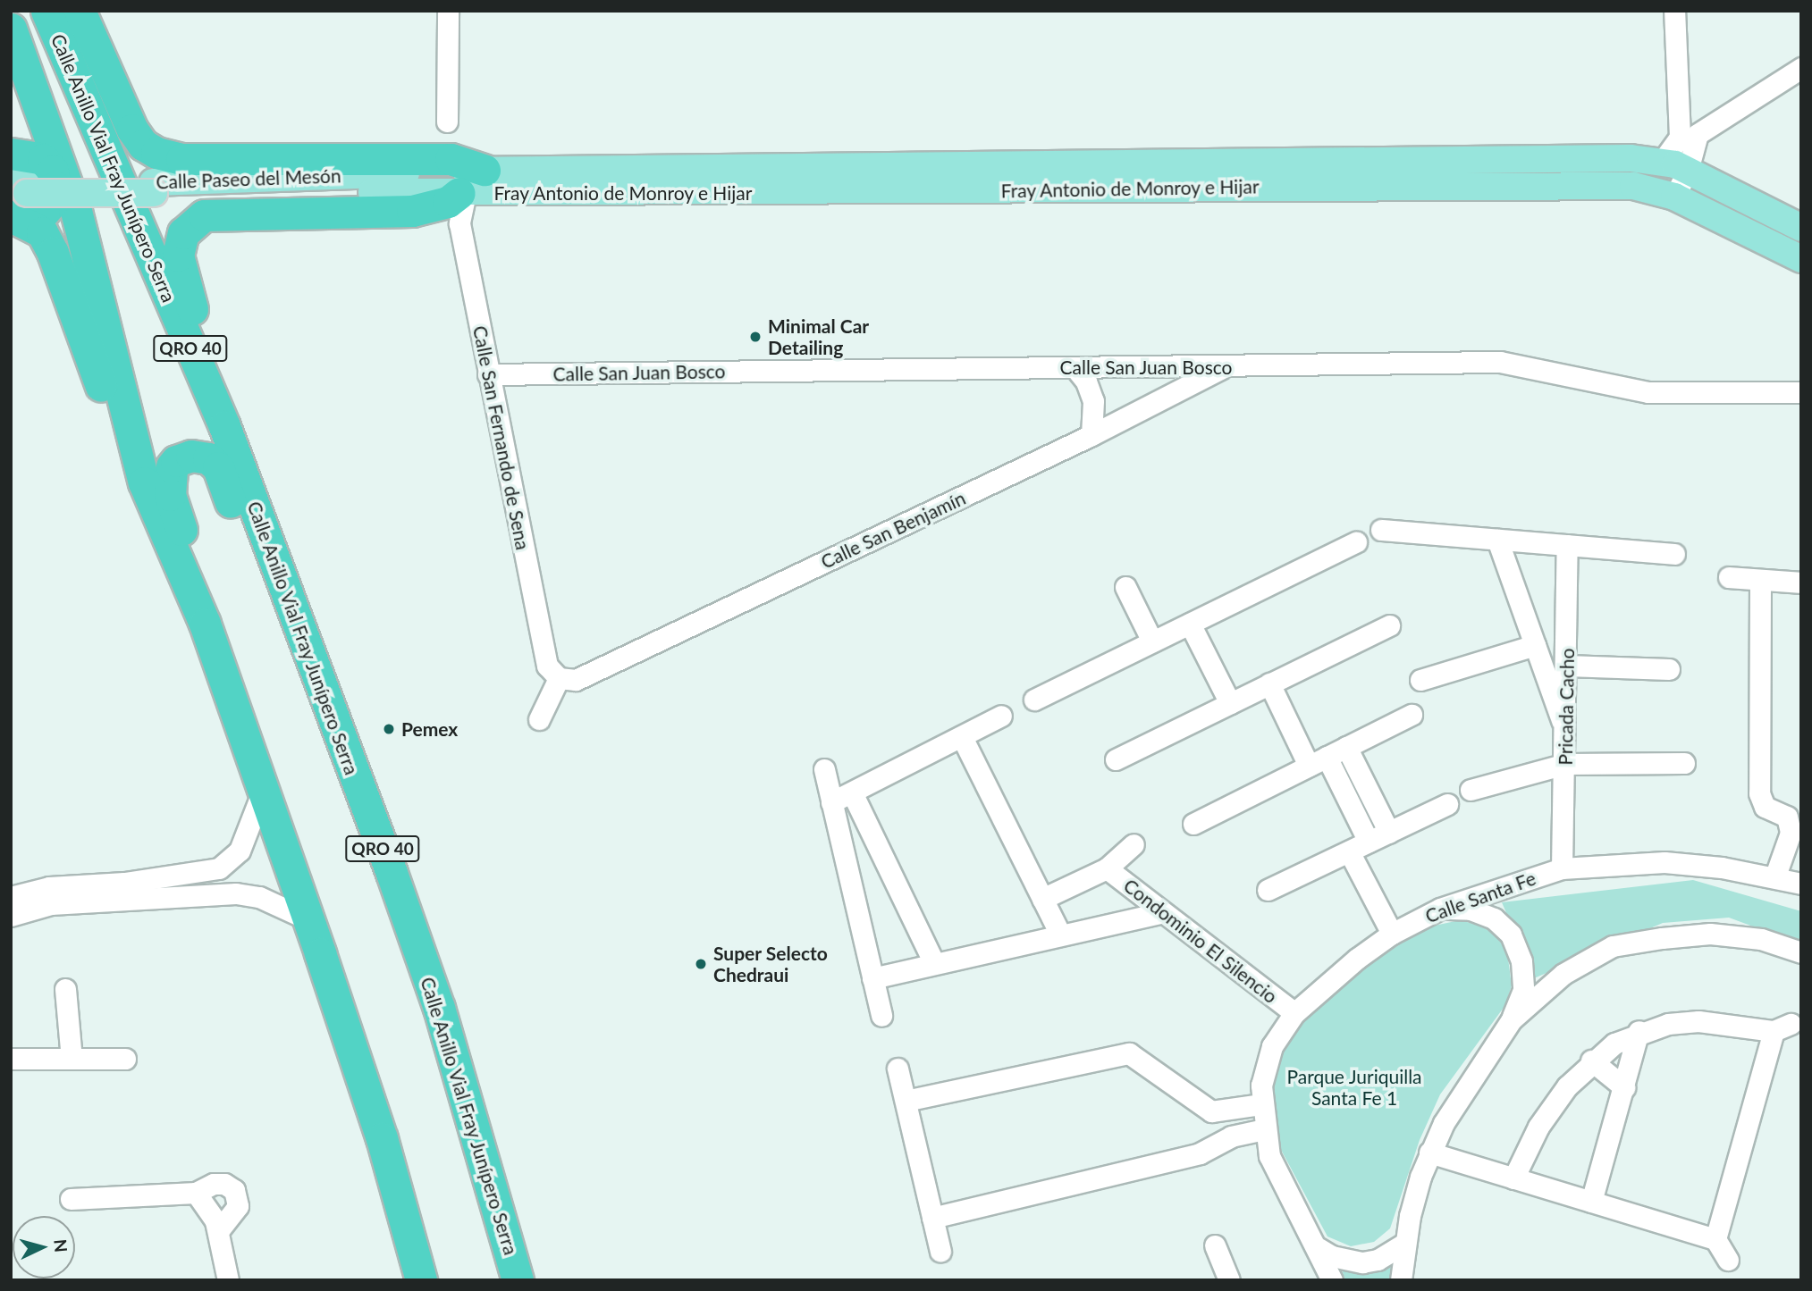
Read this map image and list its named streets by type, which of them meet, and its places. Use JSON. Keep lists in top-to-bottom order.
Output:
{
  "streets": {
    "highway": ["Calle Anillo Vial Fray Junípero Serra", "QRO 40"],
    "main road": ["Calle Paseo del Mesón", "Fray Antonio de Monroy e Hijar"],
    "street": [
      "Calle San Juan Bosco",
      "Calle San Fernando de Sena",
      "Calle San Benjamín",
      "Pricada Cacho",
      "Calle Santa Fe",
      "Condominio El Silencio"
    ]
  },
  "crossings": [
    ["Calle Paseo del Mesón", "Fray Antonio de Monroy e Hijar"],
    ["Calle Paseo del Mesón", "Calle San Fernando de Sena"],
    ["Fray Antonio de Monroy e Hijar", "Calle San Fernando de Sena"],
    ["Calle San Juan Bosco", "Calle San Fernando de Sena"],
    ["Calle San Juan Bosco", "Calle San Benjamín"],
    ["Calle San Fernando de Sena", "Calle San Benjamín"],
    ["Pricada Cacho", "Calle Santa Fe"],
    ["Calle Santa Fe", "Condominio El Silencio"]
  ],
  "parks": ["Parque Juriquilla Santa Fe 1"],
  "places": ["Minimal Car Detailing", "Pemex", "Super Selecto Chedraui"],
  "north": "right"
}
